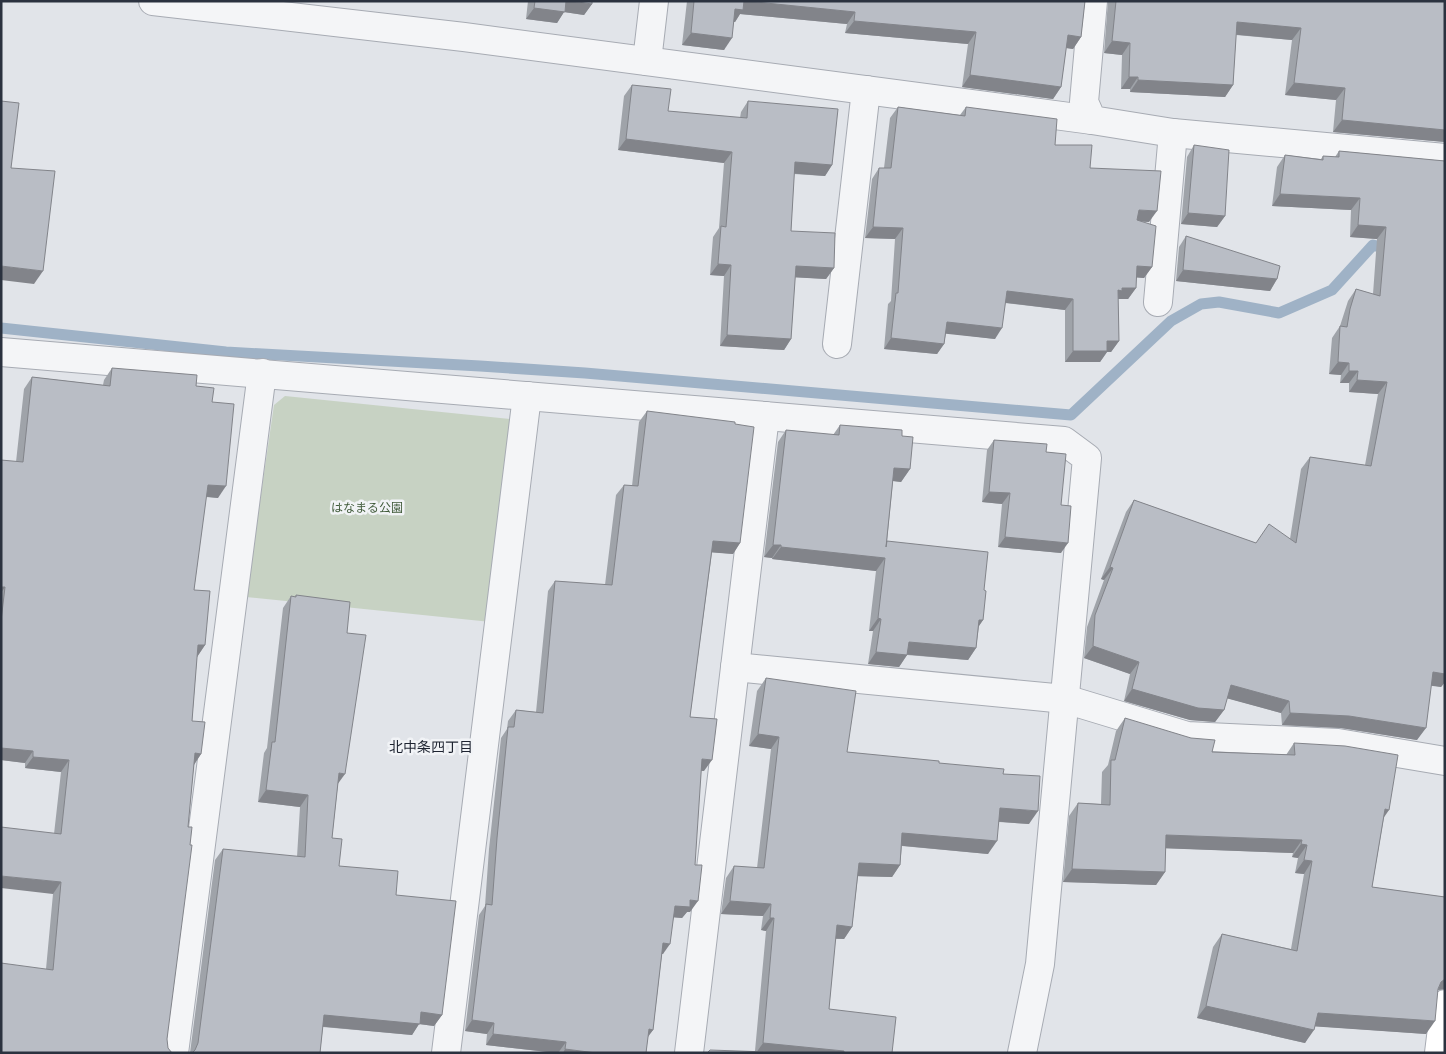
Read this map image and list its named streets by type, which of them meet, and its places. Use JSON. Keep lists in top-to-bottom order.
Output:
{
  "districts": ["北中条四丁目"],
  "parks": ["はなまる公園"]
}
